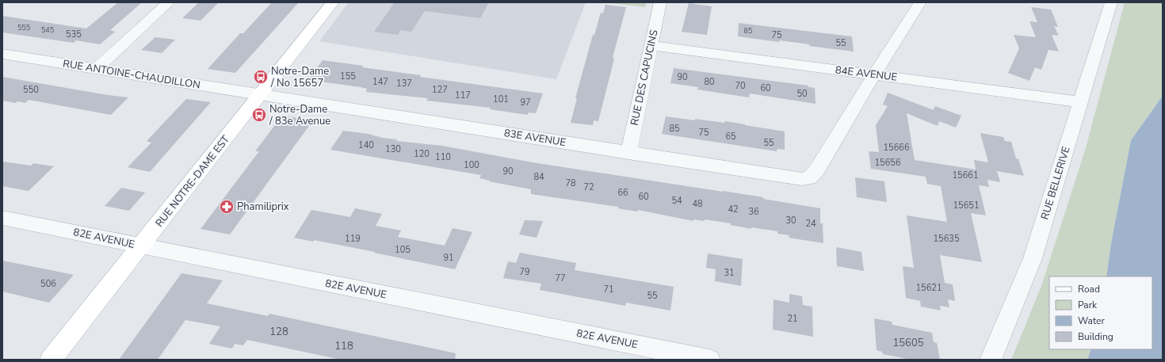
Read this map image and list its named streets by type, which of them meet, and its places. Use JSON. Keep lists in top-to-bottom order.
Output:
{
  "streets": {
    "main road": ["RUE NOTRE-DAME EST"],
    "street": [
      "84E AVENUE",
      "RUE ANTOINE-CHAUDILLON",
      "RUE DES CAPUCINS",
      "83E AVENUE",
      "RUE BELLERIVE",
      "82E AVENUE"
    ]
  },
  "crossings": [
    ["84E AVENUE", "RUE DES CAPUCINS"],
    ["84E AVENUE", "83E AVENUE"],
    ["84E AVENUE", "RUE BELLERIVE"],
    ["RUE ANTOINE-CHAUDILLON", "83E AVENUE"],
    ["RUE ANTOINE-CHAUDILLON", "RUE NOTRE-DAME EST"],
    ["RUE DES CAPUCINS", "83E AVENUE"],
    ["83E AVENUE", "RUE NOTRE-DAME EST"],
    ["RUE NOTRE-DAME EST", "82E AVENUE"]
  ],
  "places": {
    "bus stop": ["Notre-Dame / No 15657", "Notre-Dame / 83e Avenue"],
    "pharmacy": ["Phamiliprix"]
  },
  "house_numbers": [
    "555",
    "545",
    "85",
    "535",
    "75",
    "55",
    "155",
    "90",
    "147",
    "80",
    "137",
    "70",
    "60",
    "550",
    "127",
    "50",
    "117",
    "101",
    "97",
    "85",
    "75",
    "65",
    "55",
    "140",
    "15666",
    "130",
    "120",
    "110",
    "15656",
    "100",
    "90",
    "15661",
    "84",
    "78",
    "72",
    "66",
    "60",
    "54",
    "48",
    "15651",
    "42",
    "36",
    "30",
    "24",
    "119",
    "15635",
    "105",
    "91",
    "79",
    "31",
    "77",
    "506",
    "15621",
    "71",
    "55",
    "21",
    "128",
    "15605",
    "118"
  ],
  "legend": [
    "Road",
    "Park",
    "Water",
    "Building"
  ]
}
